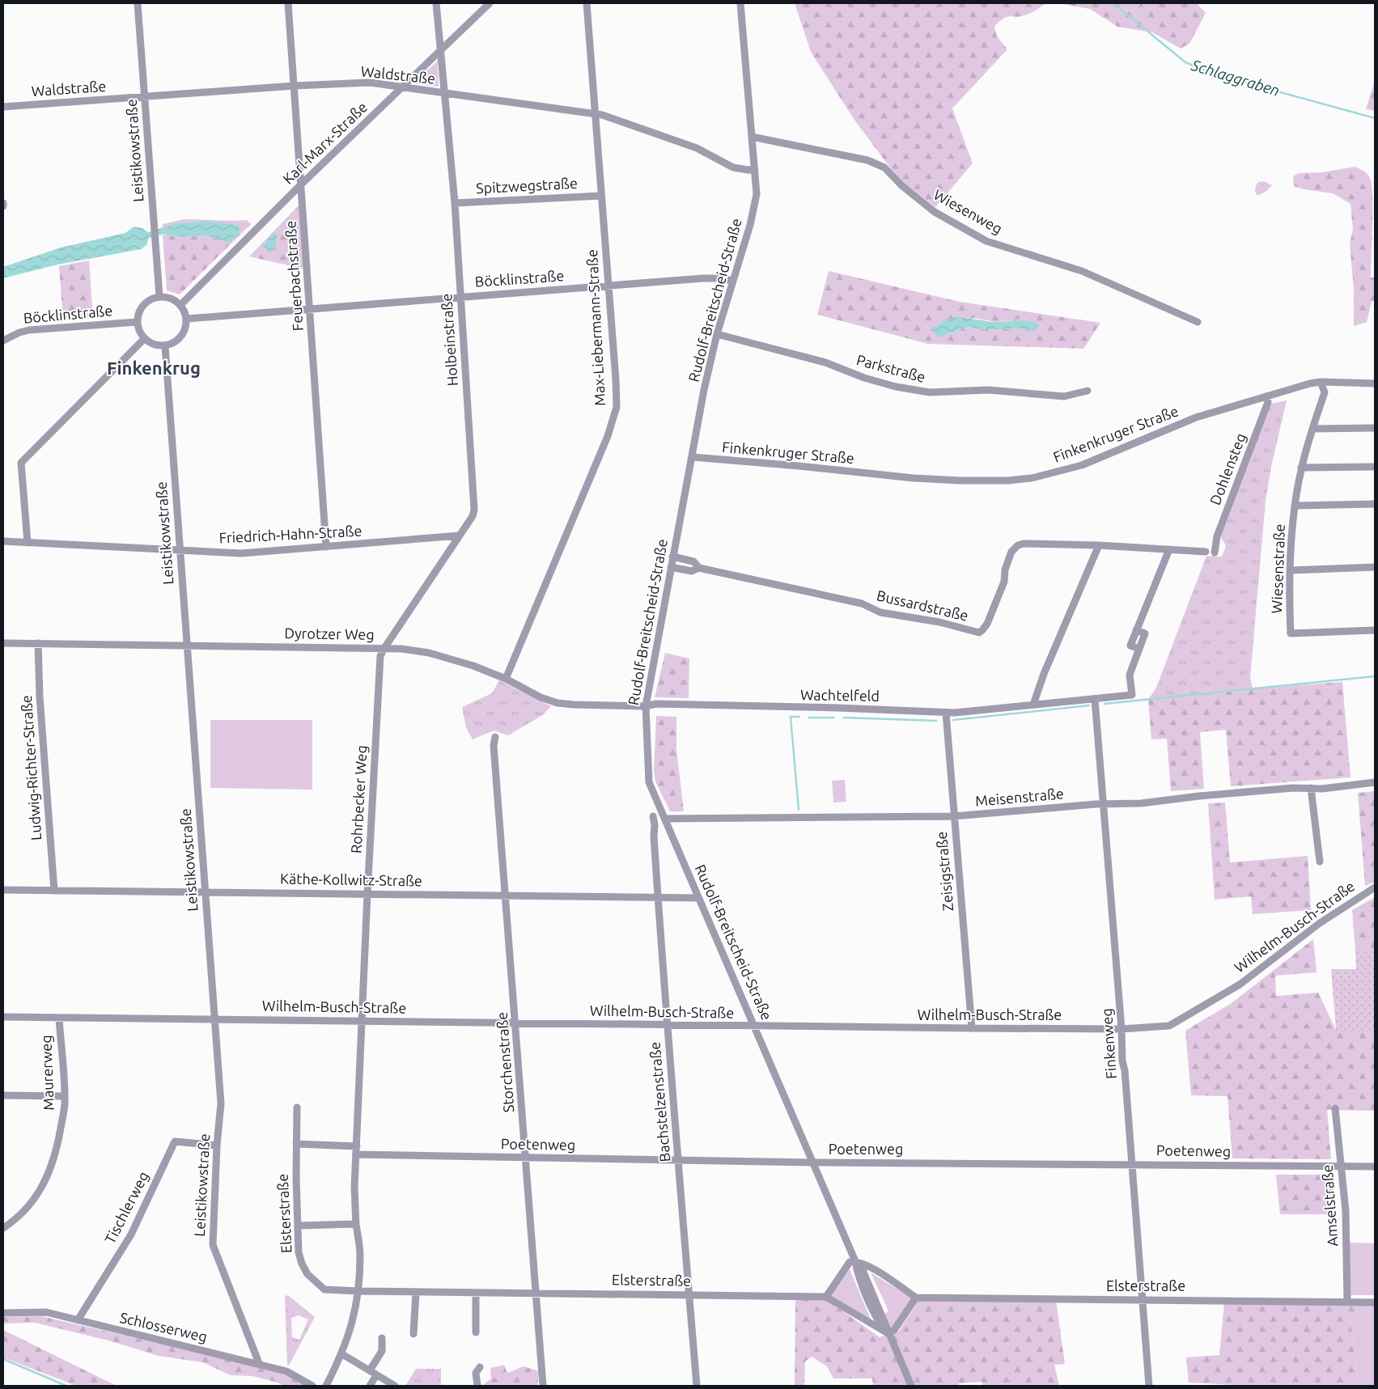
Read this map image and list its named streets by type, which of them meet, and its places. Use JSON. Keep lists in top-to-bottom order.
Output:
{
  "streets": {
    "street": [
      "Waldstraße",
      "Karl-Marx-Straße",
      "Leistikowstraße",
      "Spitzwegstraße",
      "Wiesenweg",
      "Feuerbachstraße",
      "Böcklinstraße",
      "Rudolf-Breitscheid-Straße",
      "Max-Liebermann-Straße",
      "Holbeinstraße",
      "Parkstraße",
      "Finkenkruger Straße",
      "Dohlensteg",
      "Friedrich-Hahn-Straße",
      "Wiesenstraße",
      "Bussardstraße",
      "Dyrotzer Weg",
      "Wachtelfeld",
      "Ludwig-Richter-Straße",
      "Meisenstraße",
      "Rohrbecker Weg",
      "Zeisigstraße",
      "Käthe-Kollwitz-Straße",
      "Wilhelm-Busch-Straße",
      "Finkenweg",
      "Storchenstraße",
      "Maurerweg",
      "Bachstelzenstraße",
      "Poetenweg",
      "Amselstraße",
      "Tischlerweg",
      "Elsterstraße",
      "Schlosserweg"
    ]
  },
  "crossings": [
    ["Waldstraße", "Karl-Marx-Straße"],
    ["Waldstraße", "Leistikowstraße"],
    ["Waldstraße", "Feuerbachstraße"],
    ["Waldstraße", "Rudolf-Breitscheid-Straße"],
    ["Waldstraße", "Max-Liebermann-Straße"],
    ["Waldstraße", "Holbeinstraße"],
    ["Karl-Marx-Straße", "Leistikowstraße"],
    ["Karl-Marx-Straße", "Feuerbachstraße"],
    ["Karl-Marx-Straße", "Böcklinstraße"],
    ["Karl-Marx-Straße", "Holbeinstraße"],
    ["Leistikowstraße", "Böcklinstraße"],
    ["Leistikowstraße", "Friedrich-Hahn-Straße"],
    ["Leistikowstraße", "Dyrotzer Weg"],
    ["Leistikowstraße", "Käthe-Kollwitz-Straße"],
    ["Leistikowstraße", "Wilhelm-Busch-Straße"],
    ["Leistikowstraße", "Tischlerweg"],
    ["Leistikowstraße", "Schlosserweg"],
    ["Spitzwegstraße", "Max-Liebermann-Straße"],
    ["Spitzwegstraße", "Holbeinstraße"],
    ["Wiesenweg", "Rudolf-Breitscheid-Straße"],
    ["Feuerbachstraße", "Böcklinstraße"],
    ["Feuerbachstraße", "Friedrich-Hahn-Straße"],
    ["Böcklinstraße", "Rudolf-Breitscheid-Straße"],
    ["Böcklinstraße", "Max-Liebermann-Straße"],
    ["Böcklinstraße", "Holbeinstraße"],
    ["Rudolf-Breitscheid-Straße", "Parkstraße"],
    ["Rudolf-Breitscheid-Straße", "Finkenkruger Straße"],
    ["Rudolf-Breitscheid-Straße", "Bussardstraße"],
    ["Rudolf-Breitscheid-Straße", "Dyrotzer Weg"],
    ["Rudolf-Breitscheid-Straße", "Wachtelfeld"],
    ["Rudolf-Breitscheid-Straße", "Meisenstraße"],
    ["Rudolf-Breitscheid-Straße", "Käthe-Kollwitz-Straße"],
    ["Rudolf-Breitscheid-Straße", "Wilhelm-Busch-Straße"],
    ["Rudolf-Breitscheid-Straße", "Poetenweg"],
    ["Max-Liebermann-Straße", "Dyrotzer Weg"],
    ["Holbeinstraße", "Friedrich-Hahn-Straße"],
    ["Holbeinstraße", "Dyrotzer Weg"],
    ["Holbeinstraße", "Rohrbecker Weg"],
    ["Finkenkruger Straße", "Dohlensteg"],
    ["Finkenkruger Straße", "Wiesenstraße"],
    ["Bussardstraße", "Wachtelfeld"],
    ["Dyrotzer Weg", "Wachtelfeld"],
    ["Dyrotzer Weg", "Ludwig-Richter-Straße"],
    ["Dyrotzer Weg", "Rohrbecker Weg"],
    ["Wachtelfeld", "Zeisigstraße"],
    ["Wachtelfeld", "Finkenweg"],
    ["Ludwig-Richter-Straße", "Käthe-Kollwitz-Straße"],
    ["Meisenstraße", "Zeisigstraße"],
    ["Meisenstraße", "Finkenweg"],
    ["Rohrbecker Weg", "Käthe-Kollwitz-Straße"],
    ["Rohrbecker Weg", "Wilhelm-Busch-Straße"],
    ["Rohrbecker Weg", "Poetenweg"],
    ["Rohrbecker Weg", "Elsterstraße"],
    ["Zeisigstraße", "Wilhelm-Busch-Straße"],
    ["Käthe-Kollwitz-Straße", "Storchenstraße"],
    ["Käthe-Kollwitz-Straße", "Bachstelzenstraße"],
    ["Wilhelm-Busch-Straße", "Finkenweg"],
    ["Wilhelm-Busch-Straße", "Storchenstraße"],
    ["Wilhelm-Busch-Straße", "Maurerweg"],
    ["Wilhelm-Busch-Straße", "Bachstelzenstraße"],
    ["Finkenweg", "Poetenweg"],
    ["Finkenweg", "Elsterstraße"],
    ["Storchenstraße", "Poetenweg"],
    ["Storchenstraße", "Elsterstraße"],
    ["Bachstelzenstraße", "Poetenweg"],
    ["Bachstelzenstraße", "Elsterstraße"],
    ["Poetenweg", "Amselstraße"],
    ["Amselstraße", "Elsterstraße"],
    ["Tischlerweg", "Schlosserweg"]
  ],
  "districts": ["Finkenkrug"],
  "water": ["Schlaggraben"]
}
